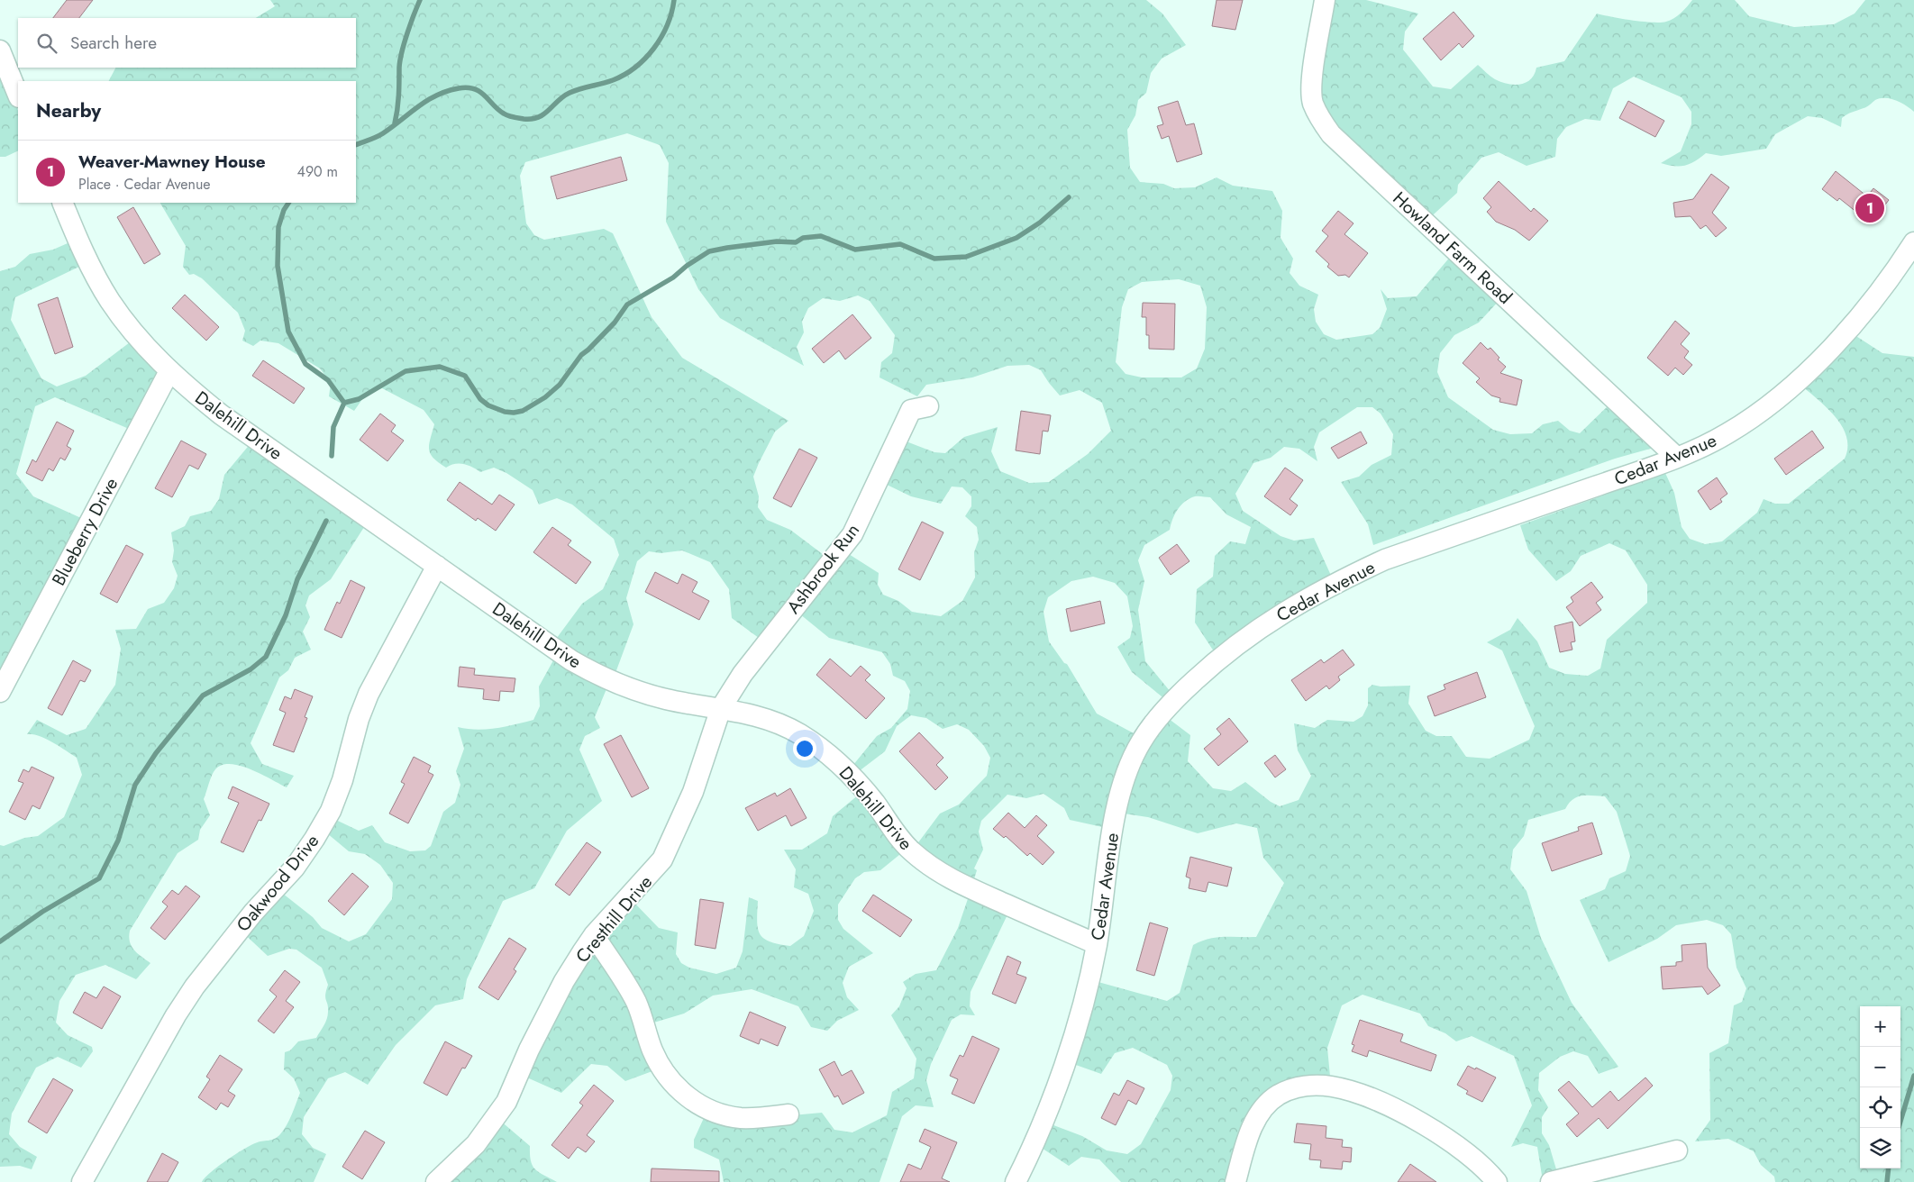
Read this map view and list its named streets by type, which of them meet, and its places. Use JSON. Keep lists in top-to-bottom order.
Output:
{
  "streets": {
    "street": [
      "Howland Farm Road",
      "Dalehill Drive",
      "Cedar Avenue",
      "Blueberry Drive",
      "Ashbrook Run",
      "Oakwood Drive",
      "Cresthill Drive"
    ]
  },
  "crossings": [
    ["Howland Farm Road", "Cedar Avenue"],
    ["Dalehill Drive", "Cedar Avenue"],
    ["Dalehill Drive", "Blueberry Drive"],
    ["Dalehill Drive", "Ashbrook Run"],
    ["Dalehill Drive", "Oakwood Drive"],
    ["Dalehill Drive", "Cresthill Drive"],
    ["Ashbrook Run", "Cresthill Drive"]
  ],
  "page": {
    "search": "Search here",
    "heading": "Nearby",
    "list": [
      {
        "mark": "1",
        "name": "Weaver-Mawney House",
        "note": "Place · Cedar Avenue",
        "value": "490 m"
      }
    ],
    "pins": "1",
    "map_buttons": ["+", "−"]
  }
}
